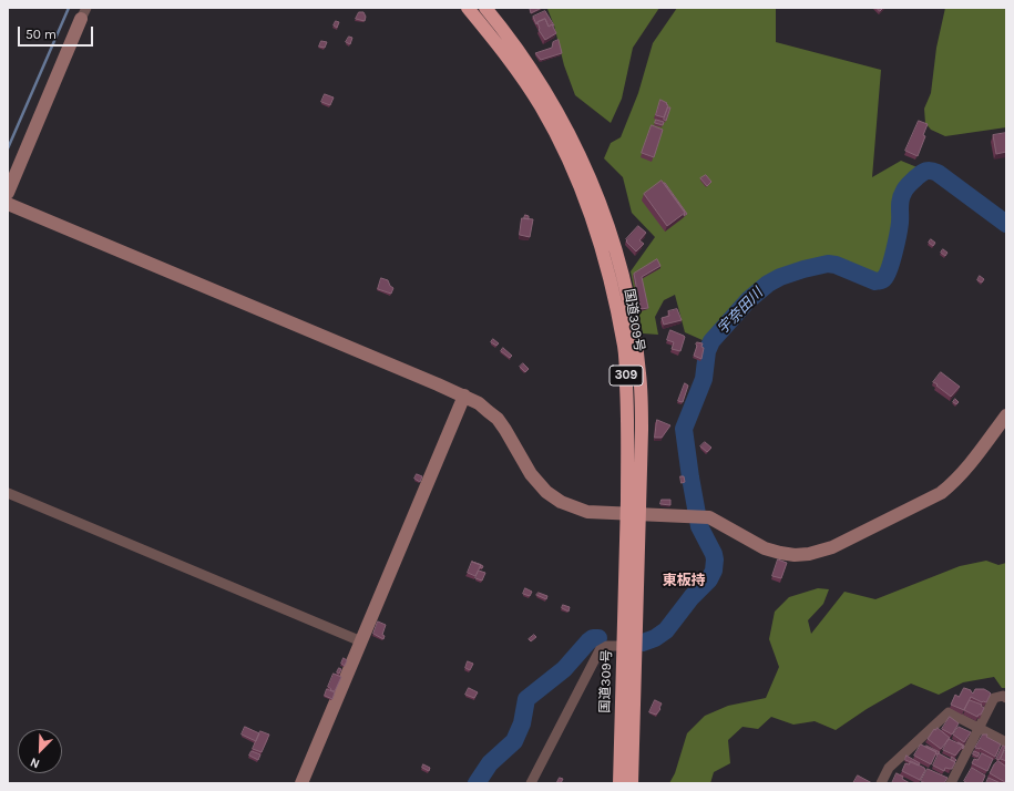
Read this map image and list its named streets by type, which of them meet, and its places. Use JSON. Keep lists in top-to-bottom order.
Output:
{
  "streets": {
    "highway": ["国道309号", "309"]
  },
  "districts": ["東板持"],
  "water": ["宇奈田川"],
  "scale_bar": "50 m",
  "north": "bottom left"
}
